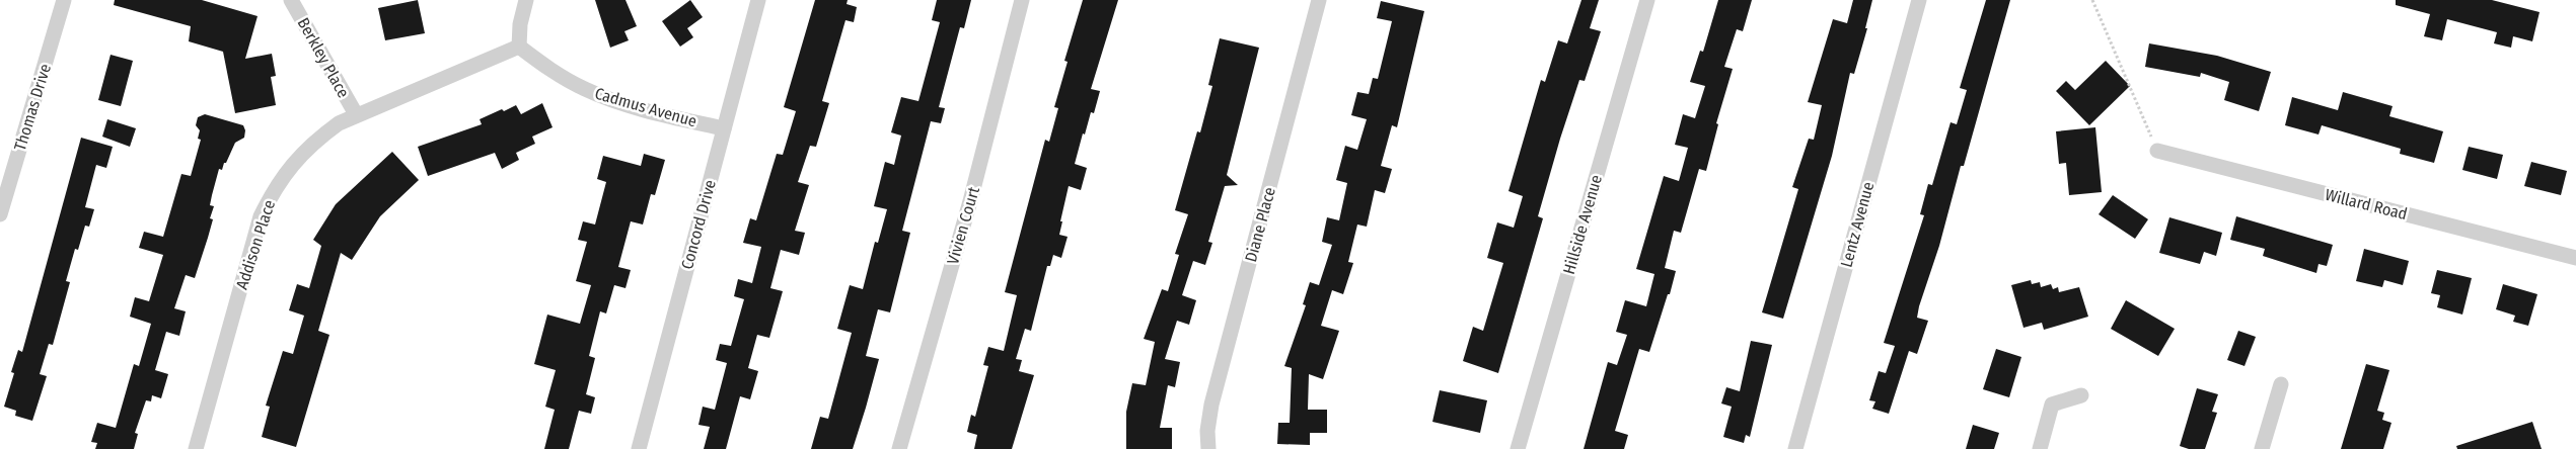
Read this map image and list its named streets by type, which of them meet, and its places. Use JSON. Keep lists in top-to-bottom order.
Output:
{
  "streets": {
    "street": [
      "Berkley Place",
      "Thomas Drive",
      "Cadmus Avenue",
      "Willard Road",
      "Concord Drive",
      "Diane Place",
      "Hillside Avenue",
      "Lentz Avenue",
      "Vivien Court",
      "Addison Place"
    ]
  },
  "crossings": [
    ["Berkley Place", "Addison Place"],
    ["Cadmus Avenue", "Concord Drive"],
    ["Cadmus Avenue", "Addison Place"]
  ]
}
